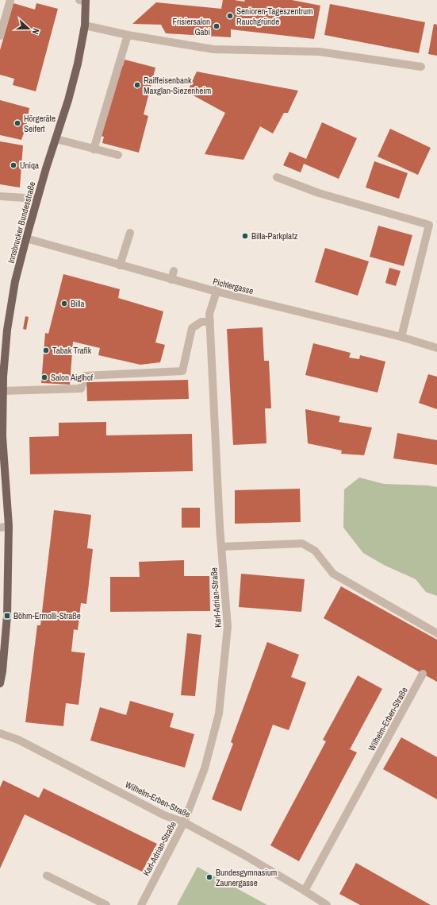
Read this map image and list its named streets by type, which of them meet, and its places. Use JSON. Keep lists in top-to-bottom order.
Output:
{
  "streets": {
    "main road": ["Innsbrucker Bundesstraße"],
    "street": ["Pichlergasse", "Karl-Adrian-Straße", "Wilhelm-Erben-Straße"]
  },
  "crossings": [
    ["Innsbrucker Bundesstraße", "Pichlergasse"],
    ["Pichlergasse", "Karl-Adrian-Straße"],
    ["Karl-Adrian-Straße", "Wilhelm-Erben-Straße"]
  ],
  "places": {
    "other": [
      "Senioren-Tageszentrum Rauchgründe",
      "Frisiersalon Gabi",
      "Raiffeisenbank Maxglan-Siezenheim",
      "Hörgeräte Seifert",
      "Uniqa",
      "Billa-Parkplatz",
      "Billa",
      "Tabak Trafik",
      "Salon Aiglhof",
      "Bundesgymnasium Zaunergasse"
    ],
    "transit": ["Böhm-Ermolli-Straße"]
  },
  "north": "right"
}
